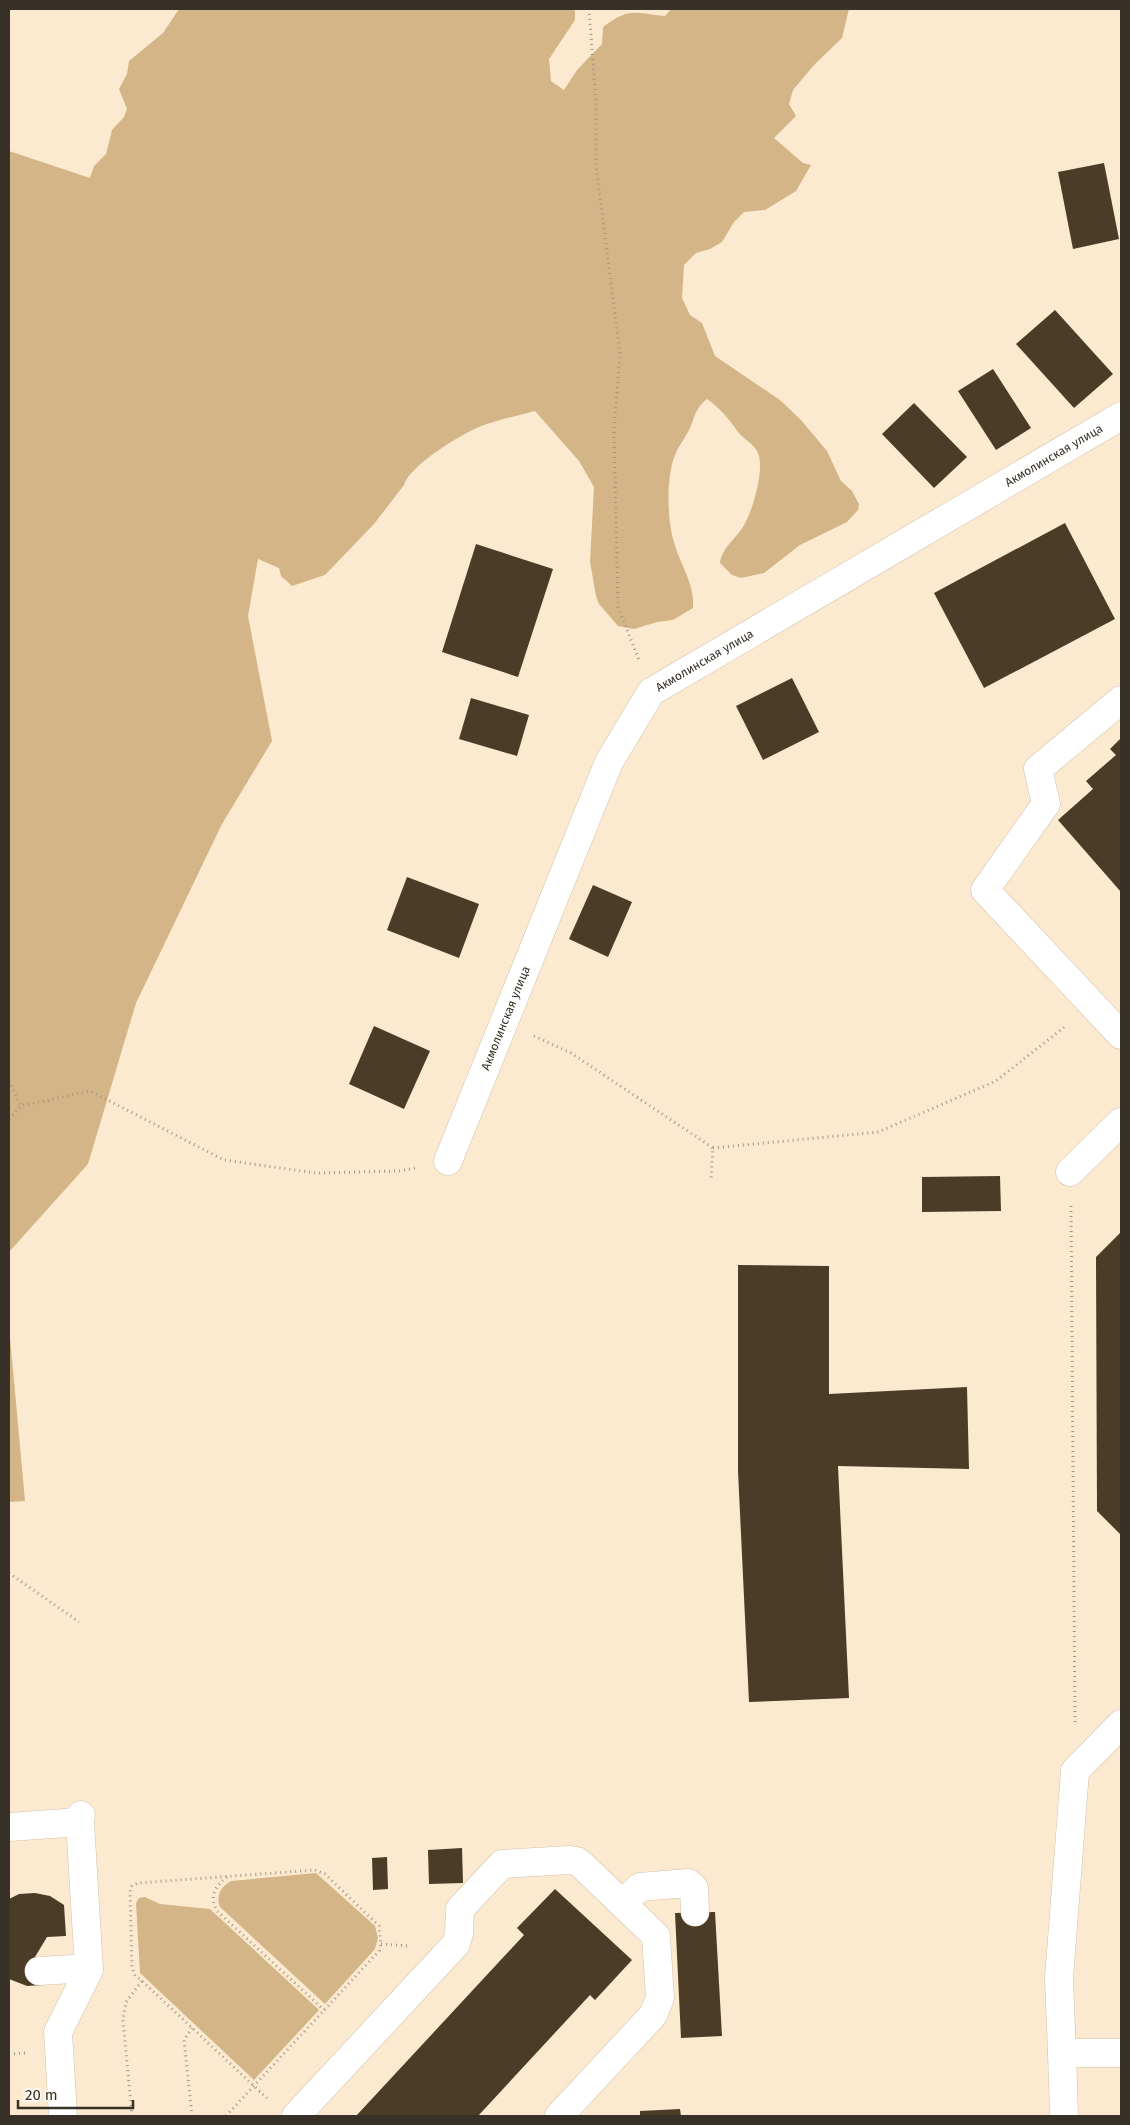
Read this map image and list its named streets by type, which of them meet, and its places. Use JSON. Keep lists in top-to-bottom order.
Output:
{
  "streets": {
    "street": ["Акмолинская улица"]
  },
  "scale_bar": "20 m"
}
